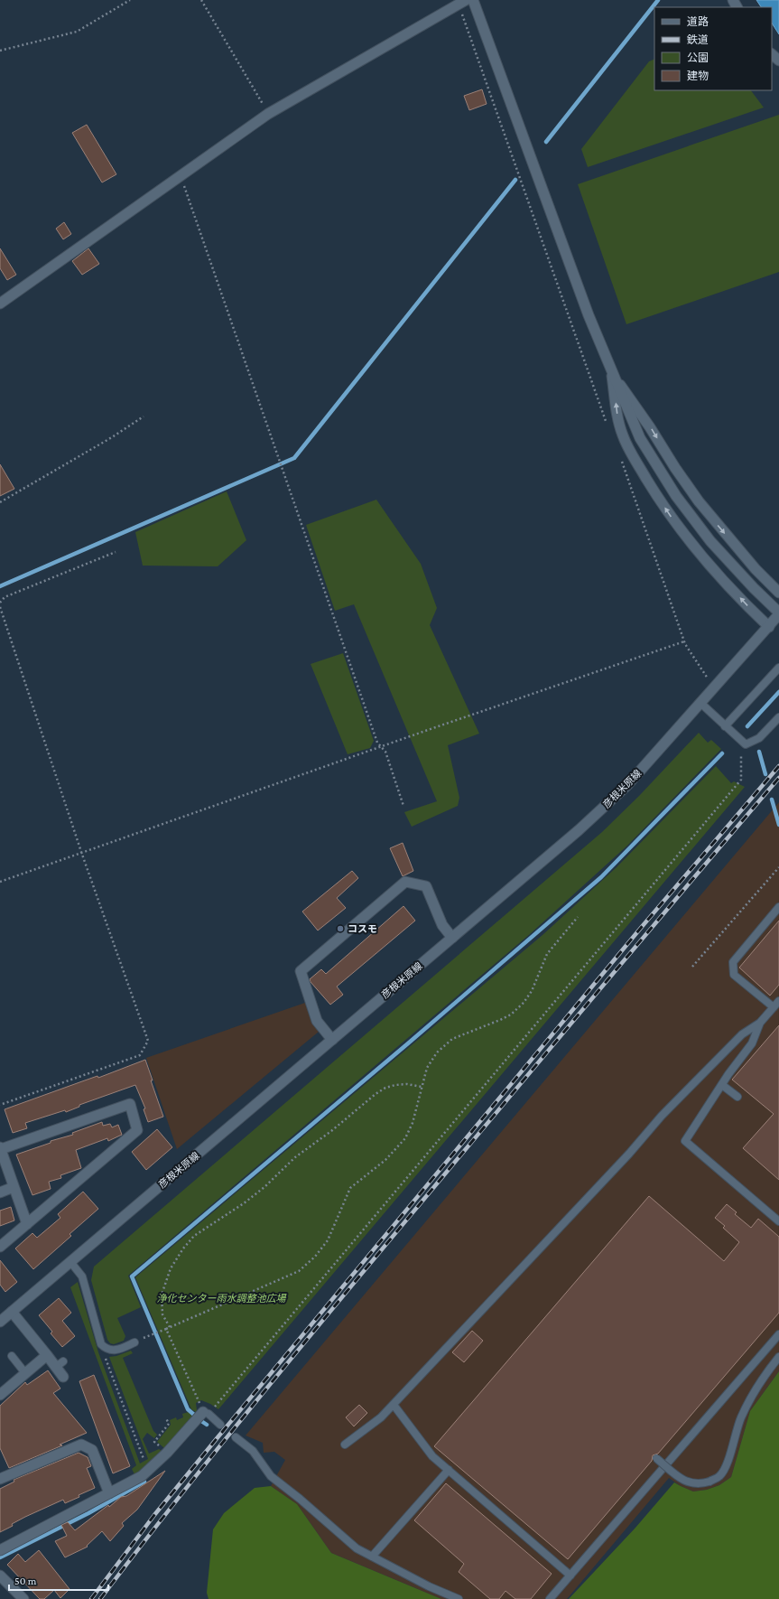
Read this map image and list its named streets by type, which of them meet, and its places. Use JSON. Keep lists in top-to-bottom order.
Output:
{
  "streets": {
    "street": ["彦根米原線"]
  },
  "parks": ["浄化センター雨水調整池広場"],
  "places": ["コスモ"],
  "legend": [
    "道路",
    "鉄道",
    "公園",
    "建物"
  ],
  "scale_bar": "50 m"
}
